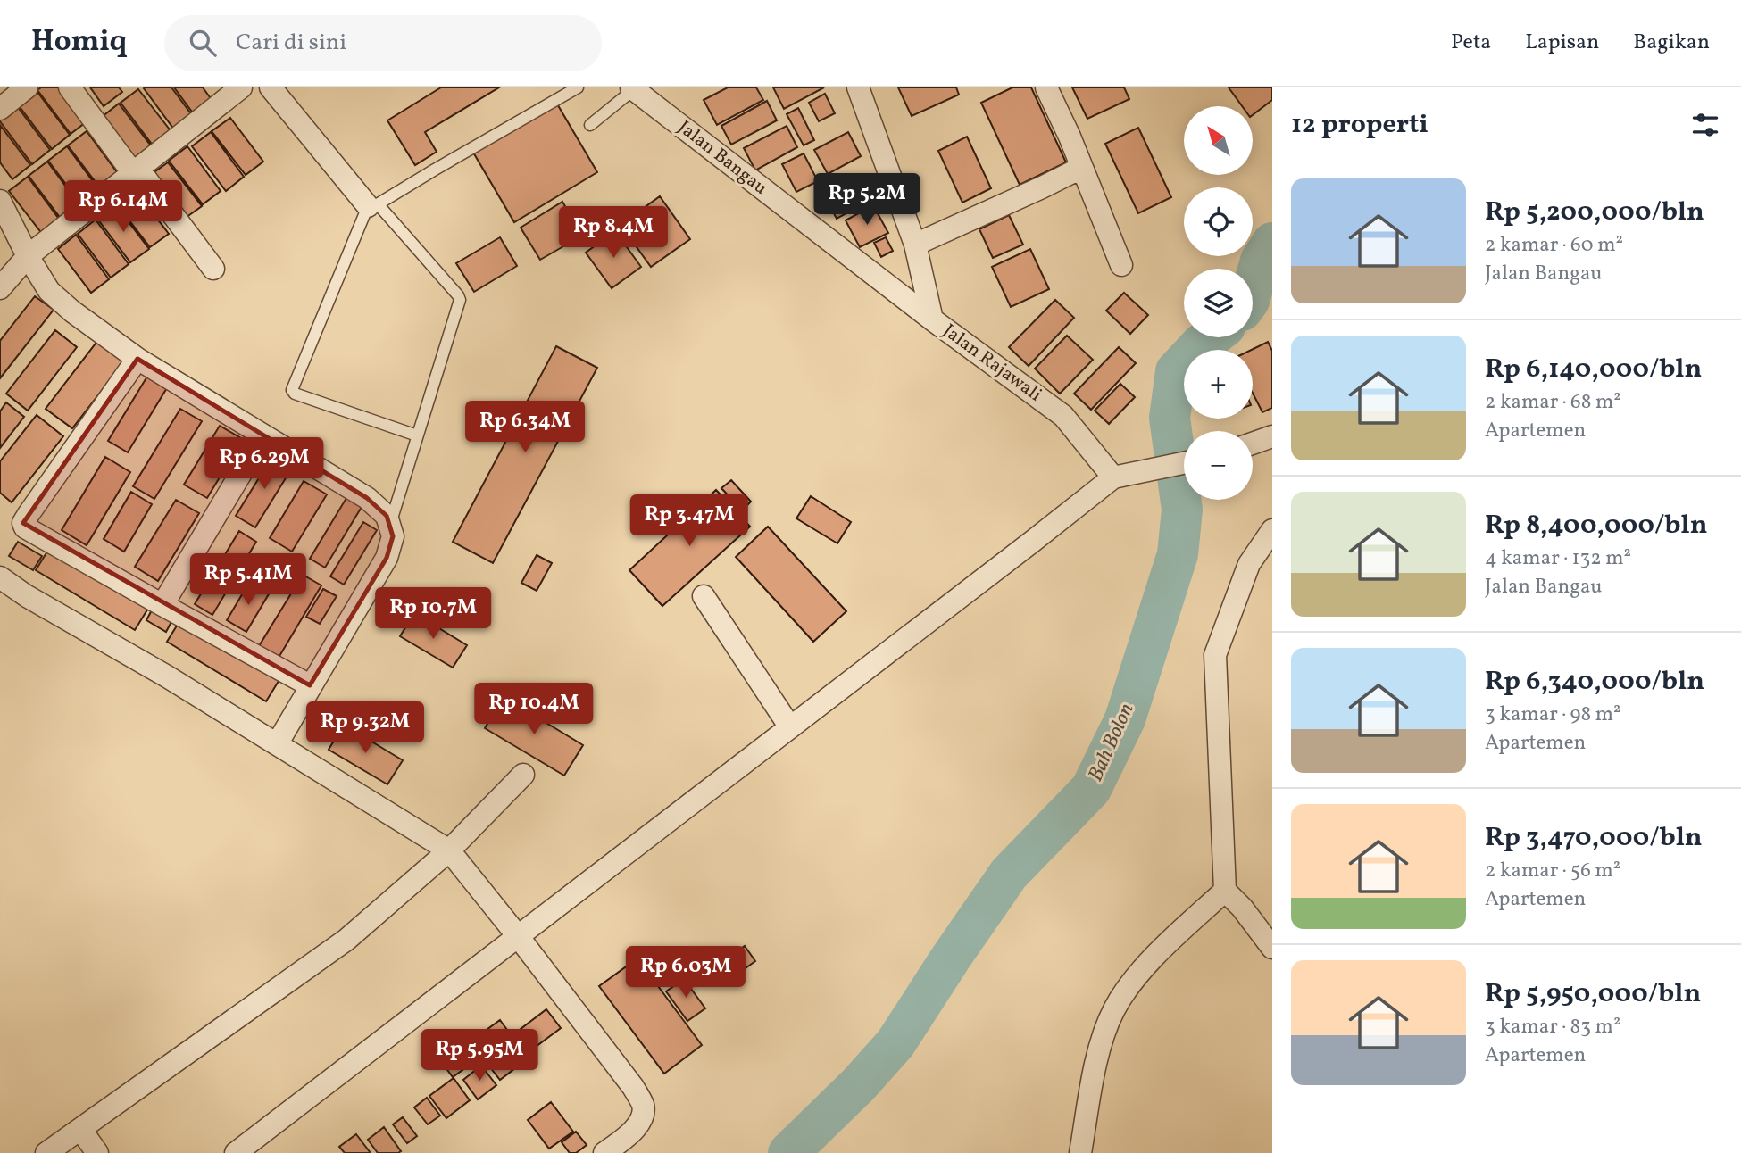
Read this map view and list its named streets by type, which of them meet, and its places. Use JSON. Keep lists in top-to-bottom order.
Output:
{
  "streets": {
    "street": ["Jalan Bangau", "Jalan Rajawali"]
  },
  "crossings": [
    ["Jalan Bangau", "Jalan Rajawali"]
  ],
  "water": ["Bah Bolon"],
  "north": "top left",
  "page": {
    "header": "Homiq",
    "search": "Cari di sini",
    "nav": ["Peta", "Lapisan", "Bagikan"],
    "heading": "12 properti",
    "map_buttons": ["+", "−"],
    "list": [
      {
        "name": "Rp 5,200,000/bln",
        "note": "2 kamar · 60 m² · Jalan Bangau"
      },
      {
        "name": "Rp 6,140,000/bln",
        "note": "2 kamar · 68 m² · Apartemen"
      },
      {
        "name": "Rp 8,400,000/bln",
        "note": "4 kamar · 132 m² · Jalan Bangau"
      },
      {
        "name": "Rp 6,340,000/bln",
        "note": "3 kamar · 98 m² · Apartemen"
      },
      {
        "name": "Rp 3,470,000/bln",
        "note": "2 kamar · 56 m² · Apartemen"
      },
      {
        "name": "Rp 5,950,000/bln",
        "note": "3 kamar · 83 m² · Apartemen"
      }
    ],
    "price": [
      "Rp 5.2M",
      "Rp 6.14M",
      "Rp 8.4M",
      "Rp 6.34M",
      "Rp 6.29M",
      "Rp 3.47M",
      "Rp 5.41M",
      "Rp 10.7M",
      "Rp 10.4M",
      "Rp 9.32M",
      "Rp 6.03M",
      "Rp 5.95M"
    ]
  }
}
